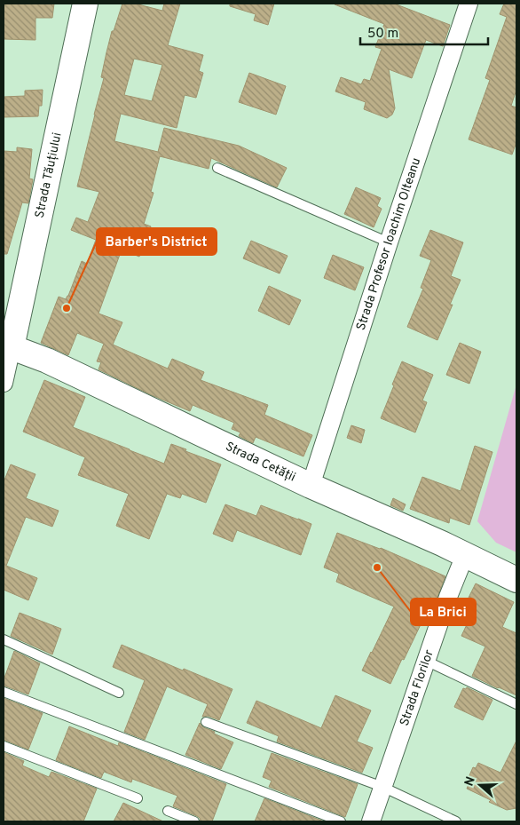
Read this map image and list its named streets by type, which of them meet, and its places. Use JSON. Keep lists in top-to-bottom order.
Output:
{
  "streets": {
    "street": [
      "Strada Tăuțiului",
      "Strada Profesor Ioachim Olteanu",
      "Strada Cetății",
      "Strada Florilor"
    ]
  },
  "crossings": [
    ["Strada Tăuțiului", "Strada Cetății"],
    ["Strada Profesor Ioachim Olteanu", "Strada Cetății"],
    ["Strada Cetății", "Strada Florilor"]
  ],
  "places": ["Barber's District", "La Brici"],
  "scale_bar": "50 m",
  "north": "left"
}
